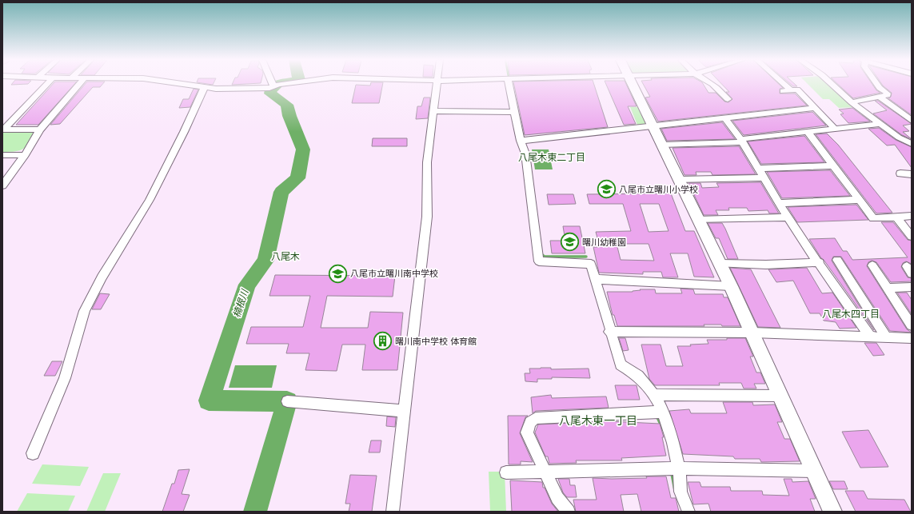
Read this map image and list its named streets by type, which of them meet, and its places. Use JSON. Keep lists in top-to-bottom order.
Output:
{
  "districts": [
    "八尾木東二丁目",
    "八尾木",
    "八尾木四丁目",
    "八尾木東一丁目"
  ],
  "water": ["楠根川"],
  "places": {
    "school or university": ["八尾市立曙川小学校", "曙川幼稚園", "八尾市立曙川南中学校"],
    "building": ["曙川南中学校 体育館"]
  }
}
